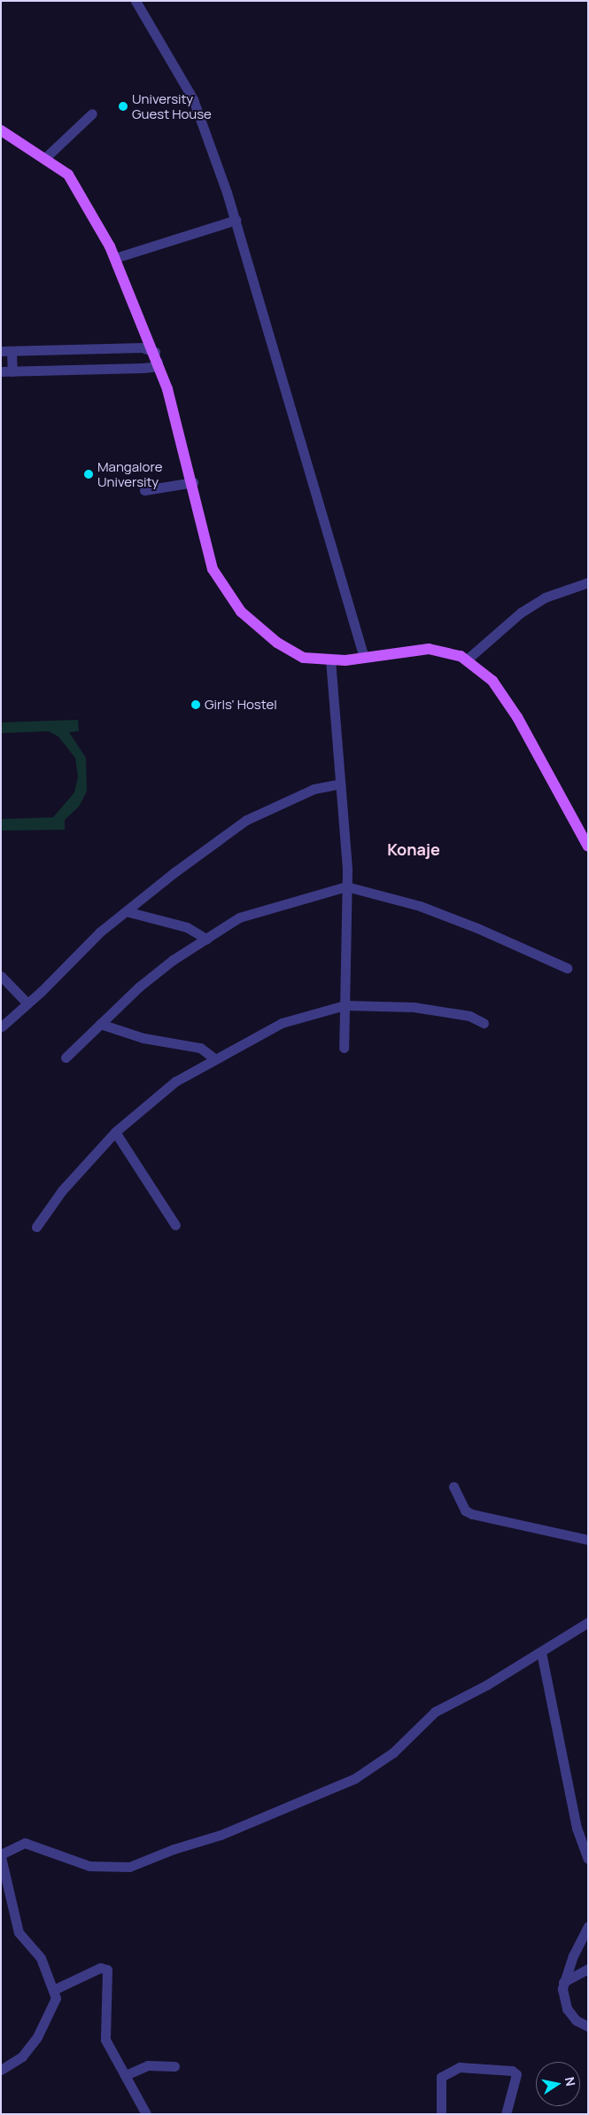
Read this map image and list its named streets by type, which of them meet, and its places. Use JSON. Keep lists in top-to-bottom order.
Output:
{
  "districts": ["Konaje"],
  "places": ["University Guest House", "Mangalore University", "Girls' Hostel"],
  "north": "right"
}
